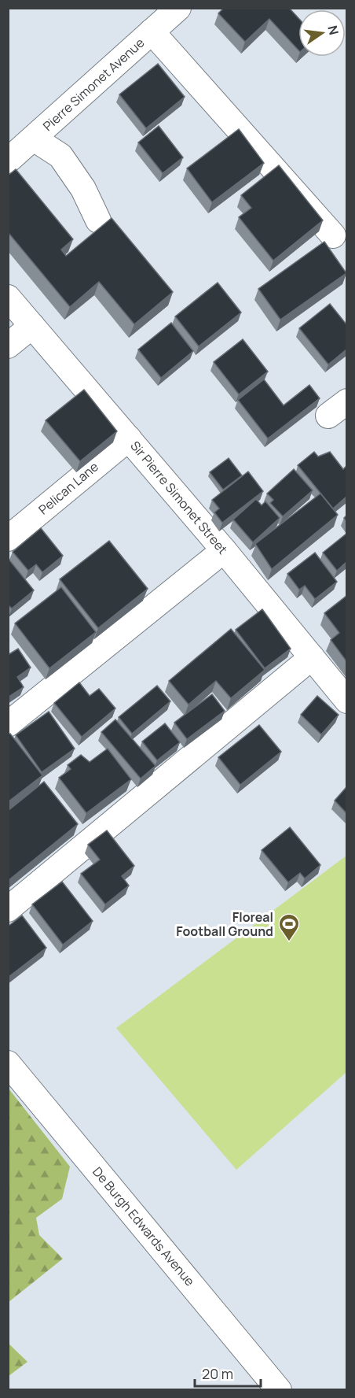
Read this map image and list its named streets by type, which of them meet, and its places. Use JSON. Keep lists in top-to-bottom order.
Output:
{
  "streets": {
    "street": [
      "Pierre Simonet Avenue",
      "Pelican Lane",
      "Sir Pierre Simonet Street",
      "De Burgh Edwards Avenue"
    ]
  },
  "crossings": [
    ["Pelican Lane", "Sir Pierre Simonet Street"]
  ],
  "places": {
    "sports": ["Floreal Football Ground"]
  },
  "scale_bar": "20 m",
  "north": "right"
}
